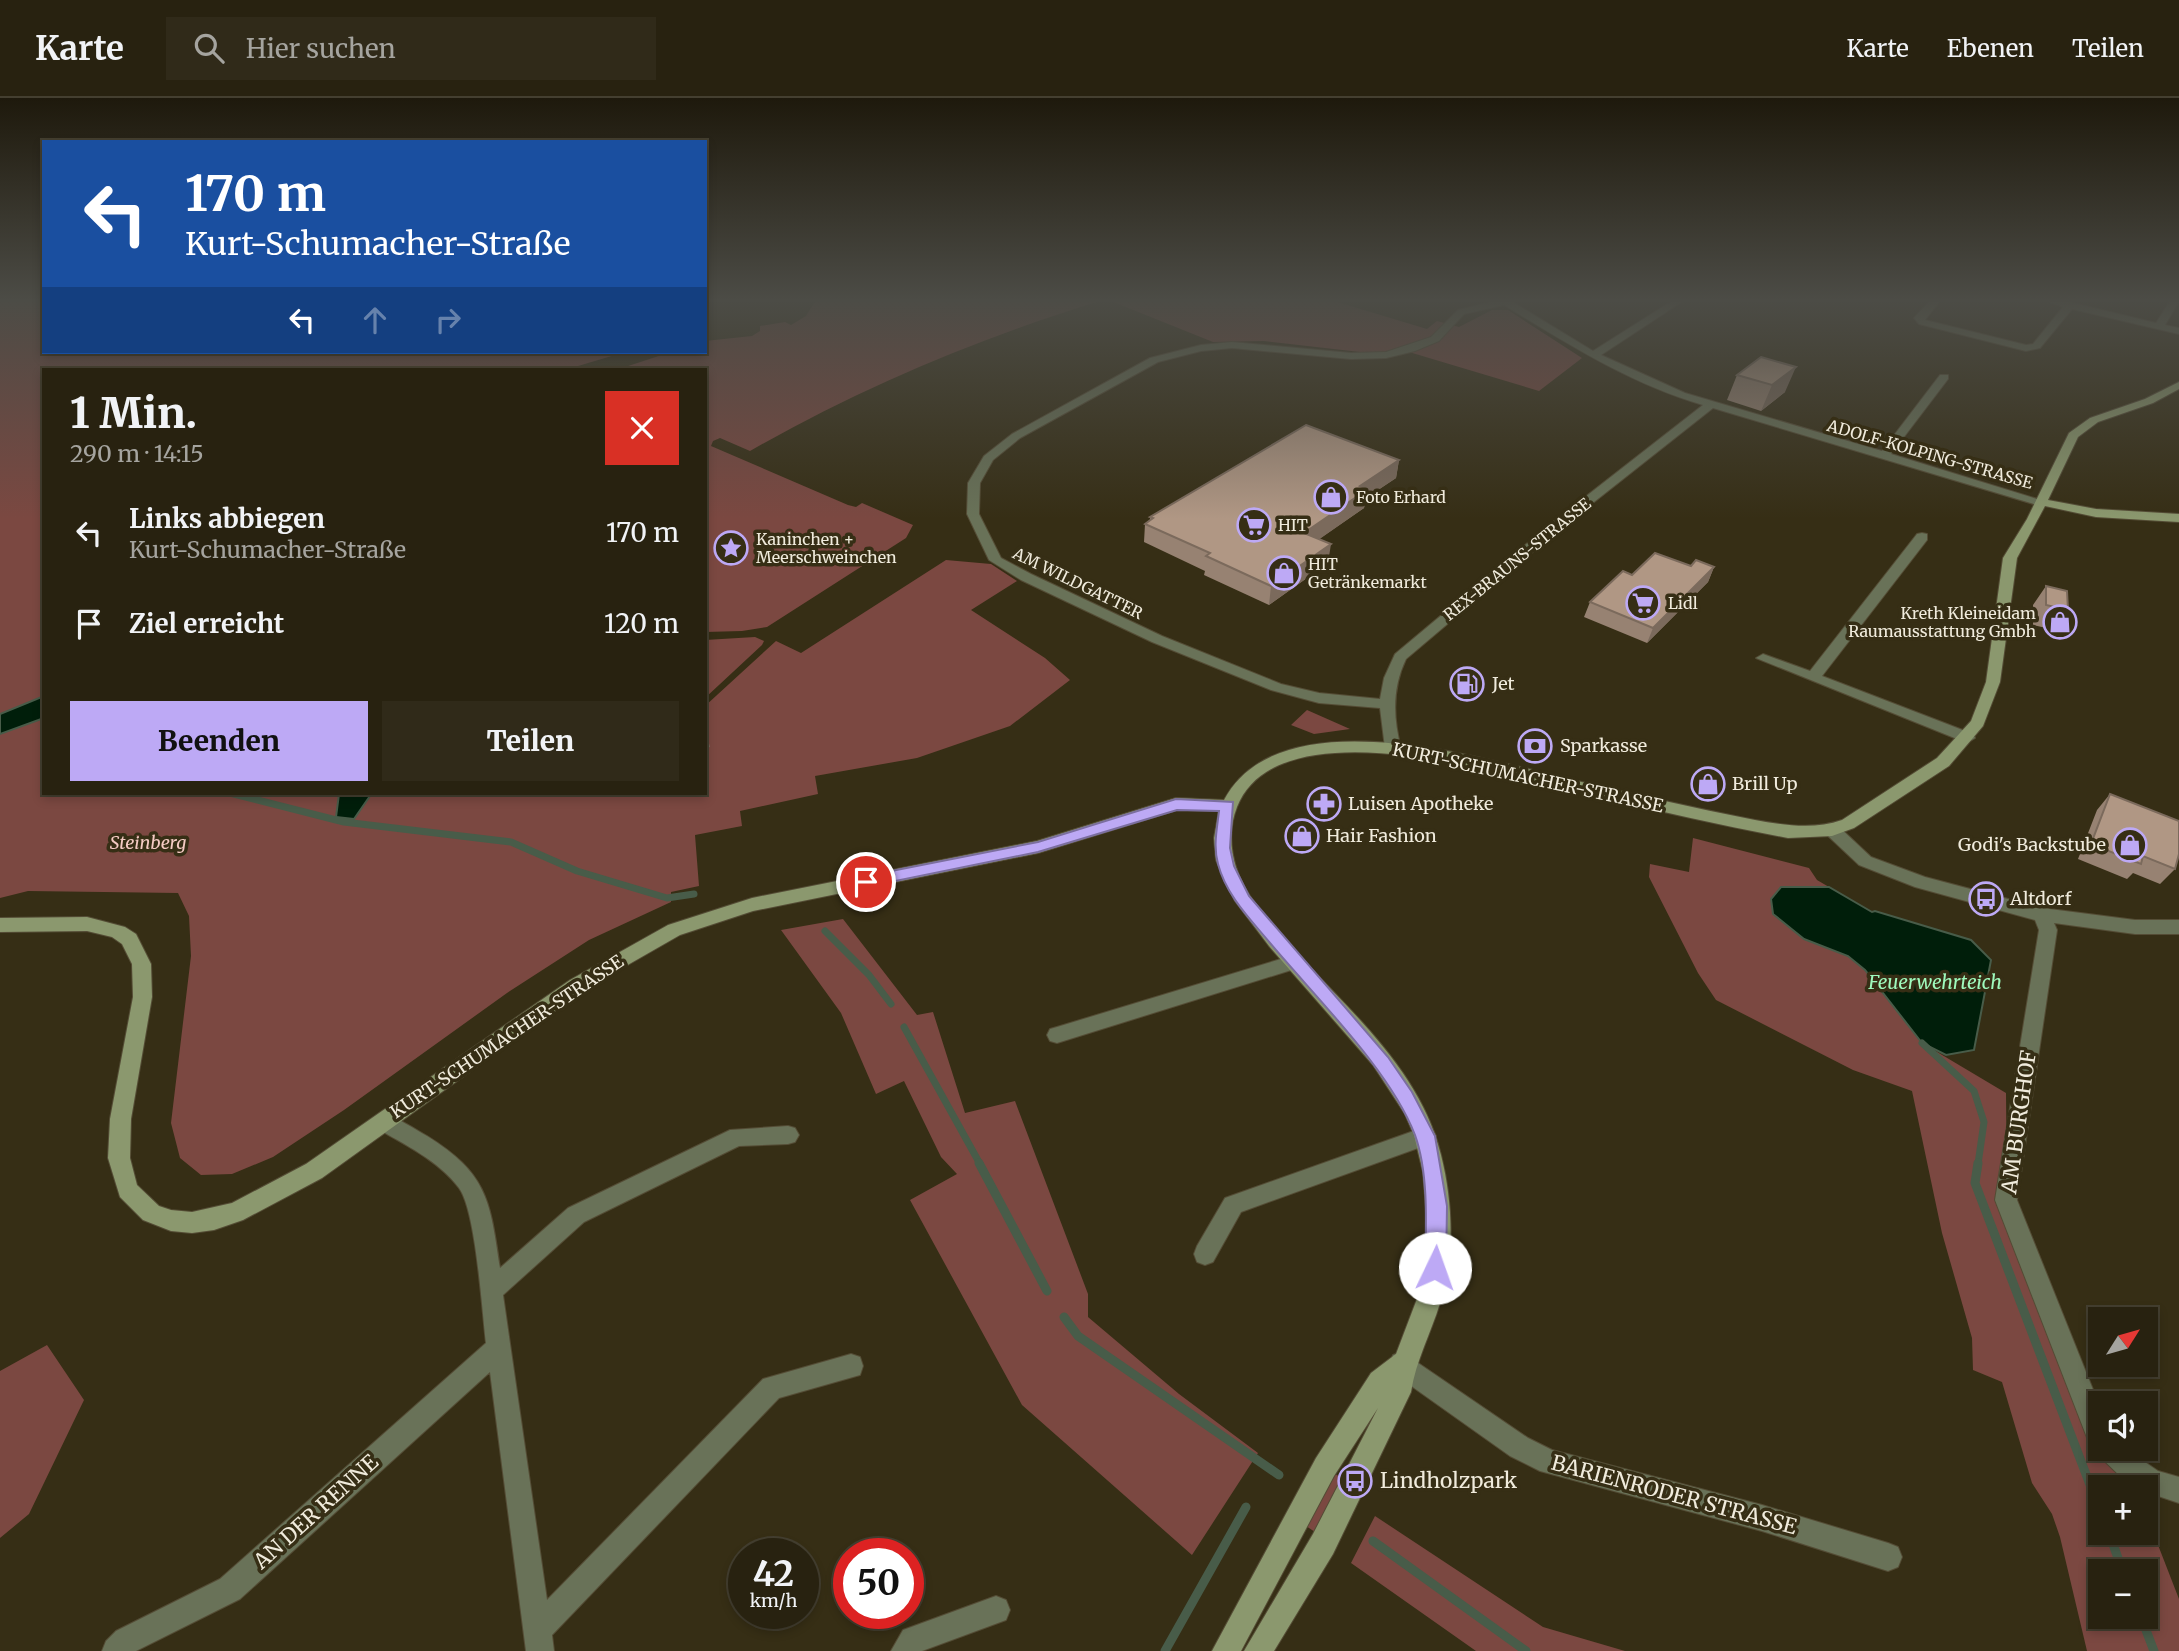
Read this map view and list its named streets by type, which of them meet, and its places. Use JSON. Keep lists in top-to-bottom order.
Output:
{
  "streets": {
    "main road": ["KURT-SCHUMACHER-STRASSE"],
    "street": [
      "ADOLF-KOLPING-STRASSE",
      "REX-BRAUNS-STRASSE",
      "AM WILDGATTER",
      "AM BURGHOF",
      "BARIENRODER STRASSE",
      "AN DER RENNE"
    ]
  },
  "crossings": [
    ["ADOLF-KOLPING-STRASSE", "REX-BRAUNS-STRASSE"],
    ["ADOLF-KOLPING-STRASSE", "KURT-SCHUMACHER-STRASSE"],
    ["REX-BRAUNS-STRASSE", "AM WILDGATTER"],
    ["REX-BRAUNS-STRASSE", "KURT-SCHUMACHER-STRASSE"]
  ],
  "water": ["Feuerwehrteich"],
  "parks": ["Steinberg"],
  "places": {
    "shop": [
      "Foto Erhard",
      "HIT Getränkemarkt",
      "Kreth Kleineidam Raumausstattung Gmbh",
      "Brill Up",
      "Hair Fashion",
      "Godi's Backstube"
    ],
    "supermarket": ["HIT", "Lidl"],
    "place": ["Kaninchen + Meerschweinchen"],
    "fuel station": ["Jet"],
    "bank": ["Sparkasse"],
    "pharmacy": ["Luisen Apotheke"],
    "bus stop": ["Altdorf", "Lindholzpark"]
  },
  "north": "top right",
  "page": {
    "header": "Karte",
    "search": "Hier suchen",
    "nav": ["Karte", "Ebenen", "Teilen"],
    "turn": ["170 m", "Kurt-Schumacher-Straße"],
    "heading": ["1 Min.", "290 m · 14:15"],
    "list": [
      {
        "name": "Links abbiegen",
        "note": "Kurt-Schumacher-Straße",
        "value": "170 m"
      },
      {
        "name": "Ziel erreicht",
        "value": "120 m"
      }
    ],
    "buttons": ["Beenden", "Teilen"],
    "map_buttons": ["+", "−"],
    "speed": "42 km/h",
    "limit": "50"
  }
}
